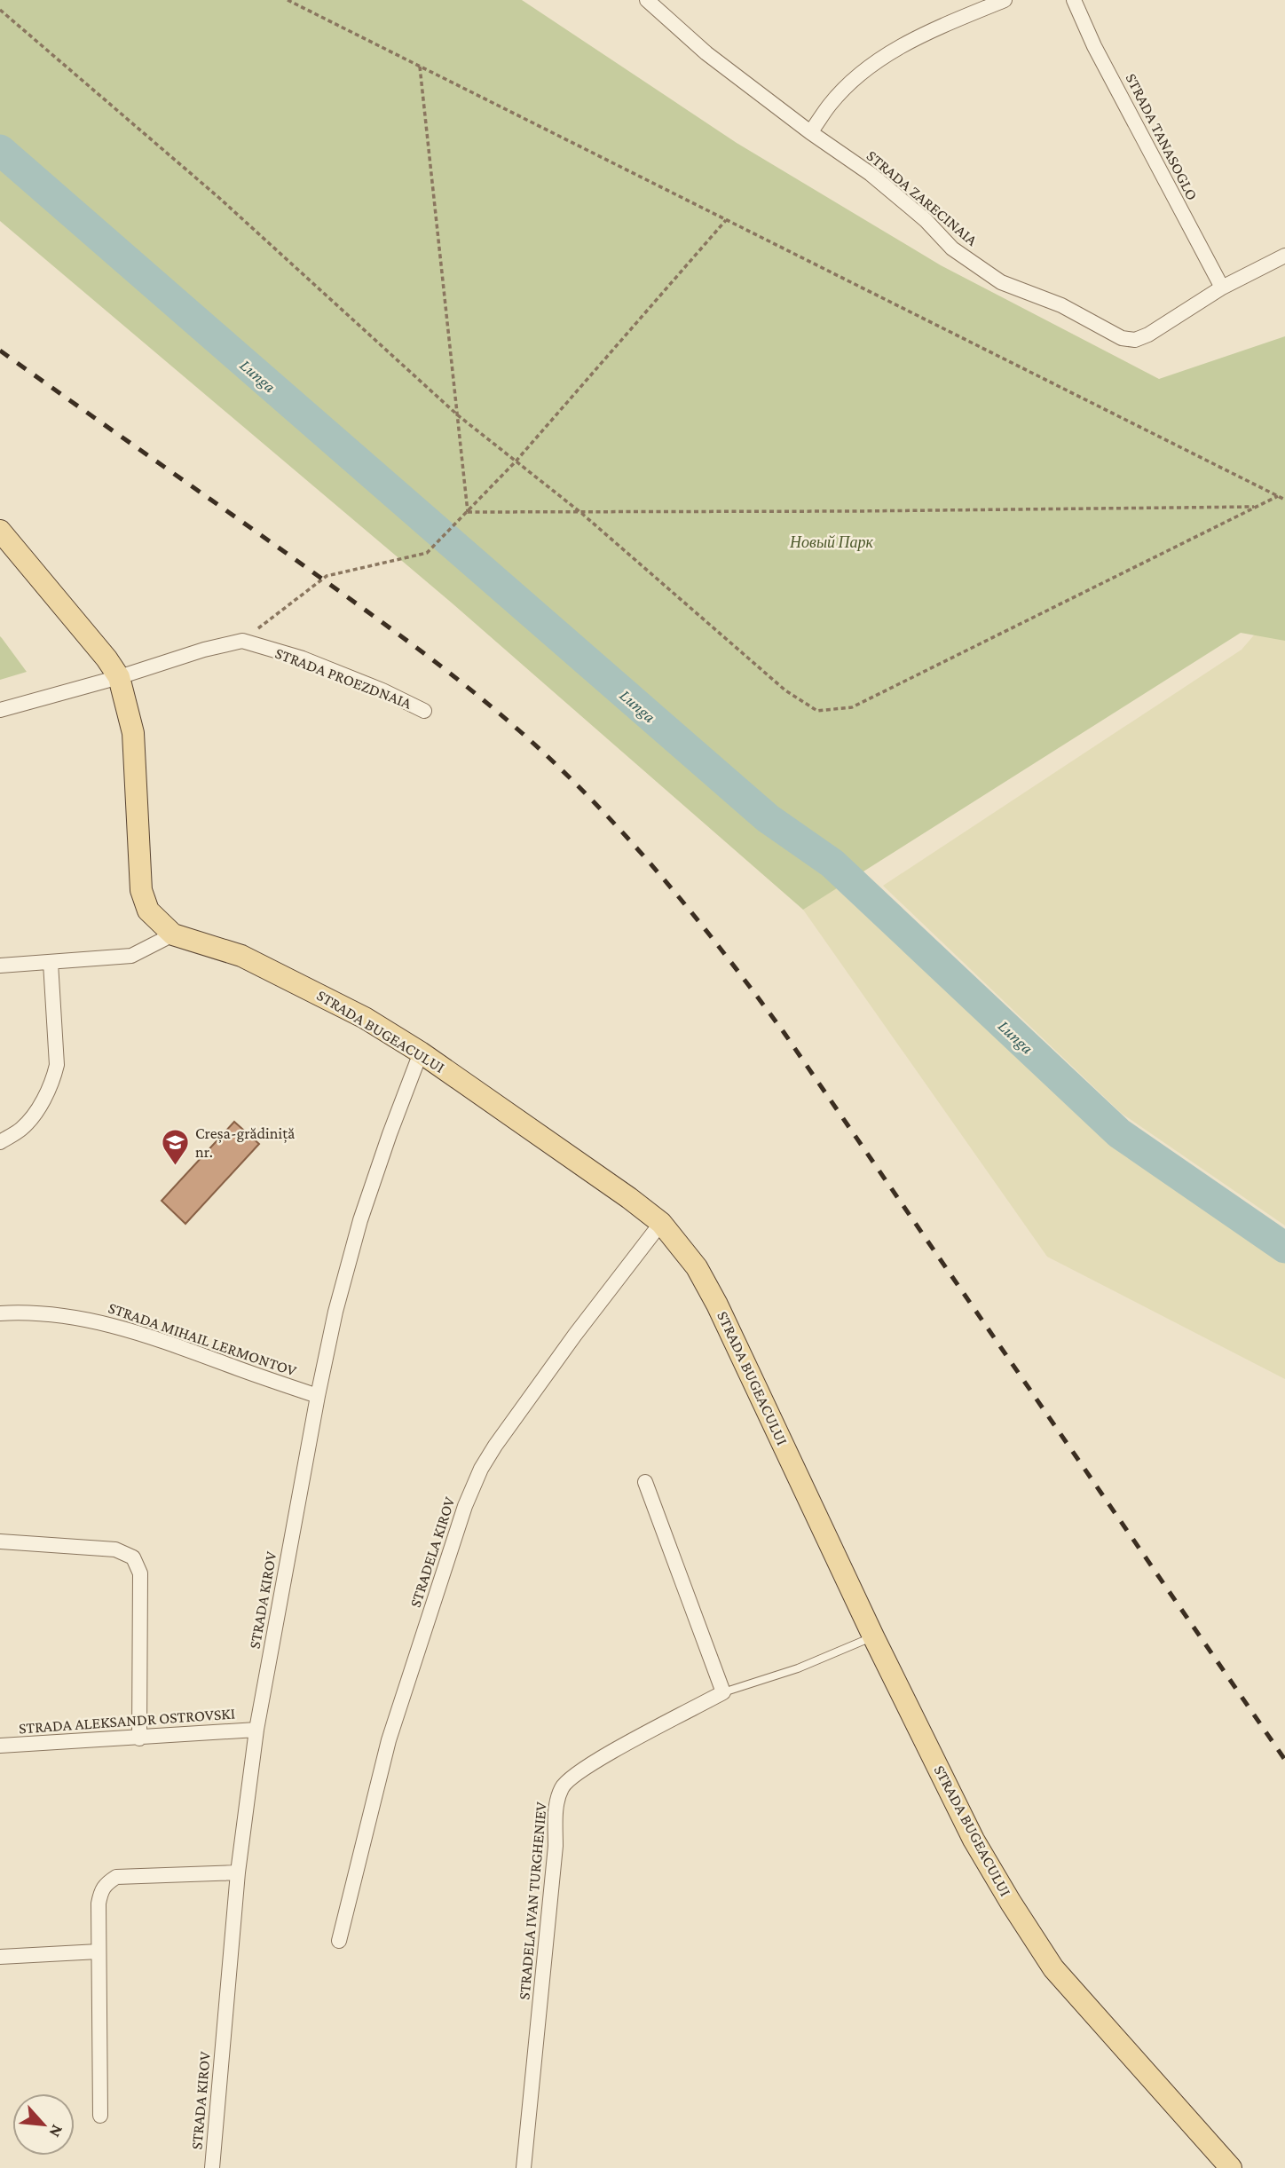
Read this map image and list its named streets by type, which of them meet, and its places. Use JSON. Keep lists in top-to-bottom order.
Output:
{
  "streets": {
    "main road": ["STRADA BUGEACULUI"],
    "street": [
      "STRADA TANASOGLO",
      "STRADA ZARECINAIA",
      "STRADA PROEZDNAIA",
      "STRADA MIHAIL LERMONTOV",
      "STRADELA KIROV",
      "STRADA KIROV",
      "STRADA ALEKSANDR OSTROVSKI",
      "STRADELA IVAN TURGHENIEV"
    ]
  },
  "crossings": [
    ["STRADA TANASOGLO", "STRADA ZARECINAIA"],
    ["STRADA BUGEACULUI", "STRADELA KIROV"],
    ["STRADA BUGEACULUI", "STRADA KIROV"],
    ["STRADA MIHAIL LERMONTOV", "STRADA KIROV"],
    ["STRADA KIROV", "STRADA ALEKSANDR OSTROVSKI"]
  ],
  "water": ["Lunga"],
  "parks": ["Новый Парк"],
  "places": {
    "school or university": ["Creșa-grădiniță nr."]
  },
  "north": "bottom right"
}
